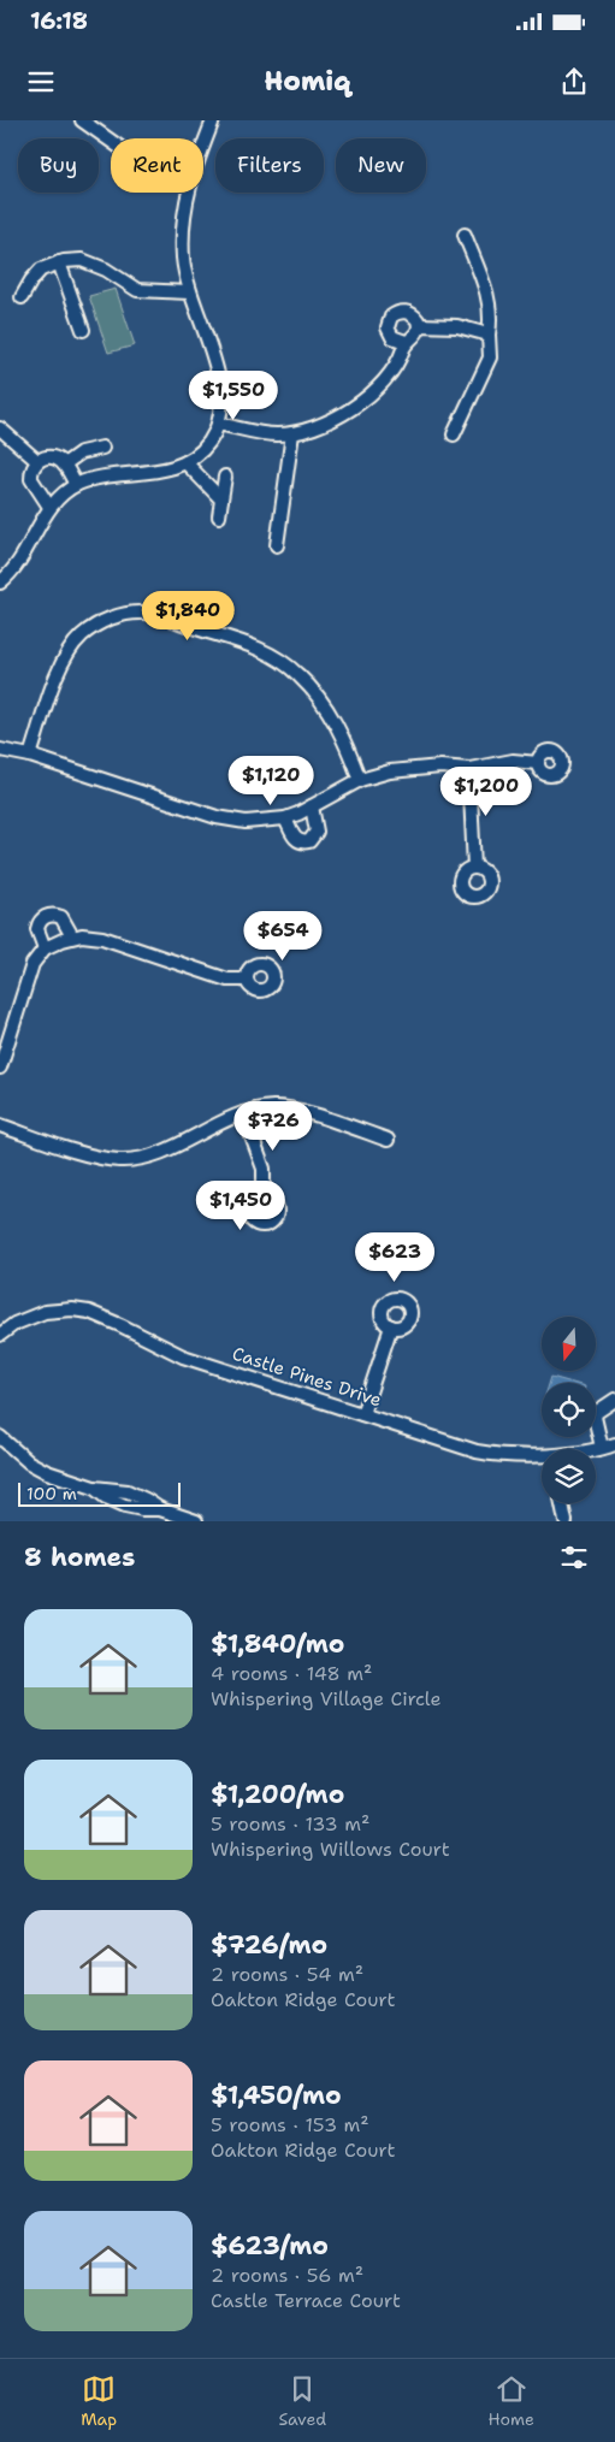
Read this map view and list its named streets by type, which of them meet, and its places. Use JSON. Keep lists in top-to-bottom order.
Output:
{
  "streets": {
    "street": ["Castle Pines Drive"]
  },
  "scale_bar": "100 m",
  "north": "bottom",
  "page": {
    "status": "16:18",
    "header": "Homiq",
    "chip": [
      "Buy",
      "Rent",
      "Filters",
      "New"
    ],
    "price": [
      "$1,550",
      "$1,840",
      "$1,120",
      "$1,200",
      "$654",
      "$726",
      "$1,450",
      "$623"
    ],
    "scale": "100 m",
    "heading": "8 homes",
    "list": [
      {
        "name": "$1,840/mo",
        "note": "4 rooms · 148 m² · Whispering Village Circle"
      },
      {
        "name": "$1,200/mo",
        "note": "5 rooms · 133 m² · Whispering Willows Court"
      },
      {
        "name": "$726/mo",
        "note": "2 rooms · 54 m² · Oakton Ridge Court"
      },
      {
        "name": "$1,450/mo",
        "note": "5 rooms · 153 m² · Oakton Ridge Court"
      },
      {
        "name": "$623/mo",
        "note": "2 rooms · 56 m² · Castle Terrace Court"
      }
    ],
    "tabs": ["Map", "Saved", "Home"]
  }
}
